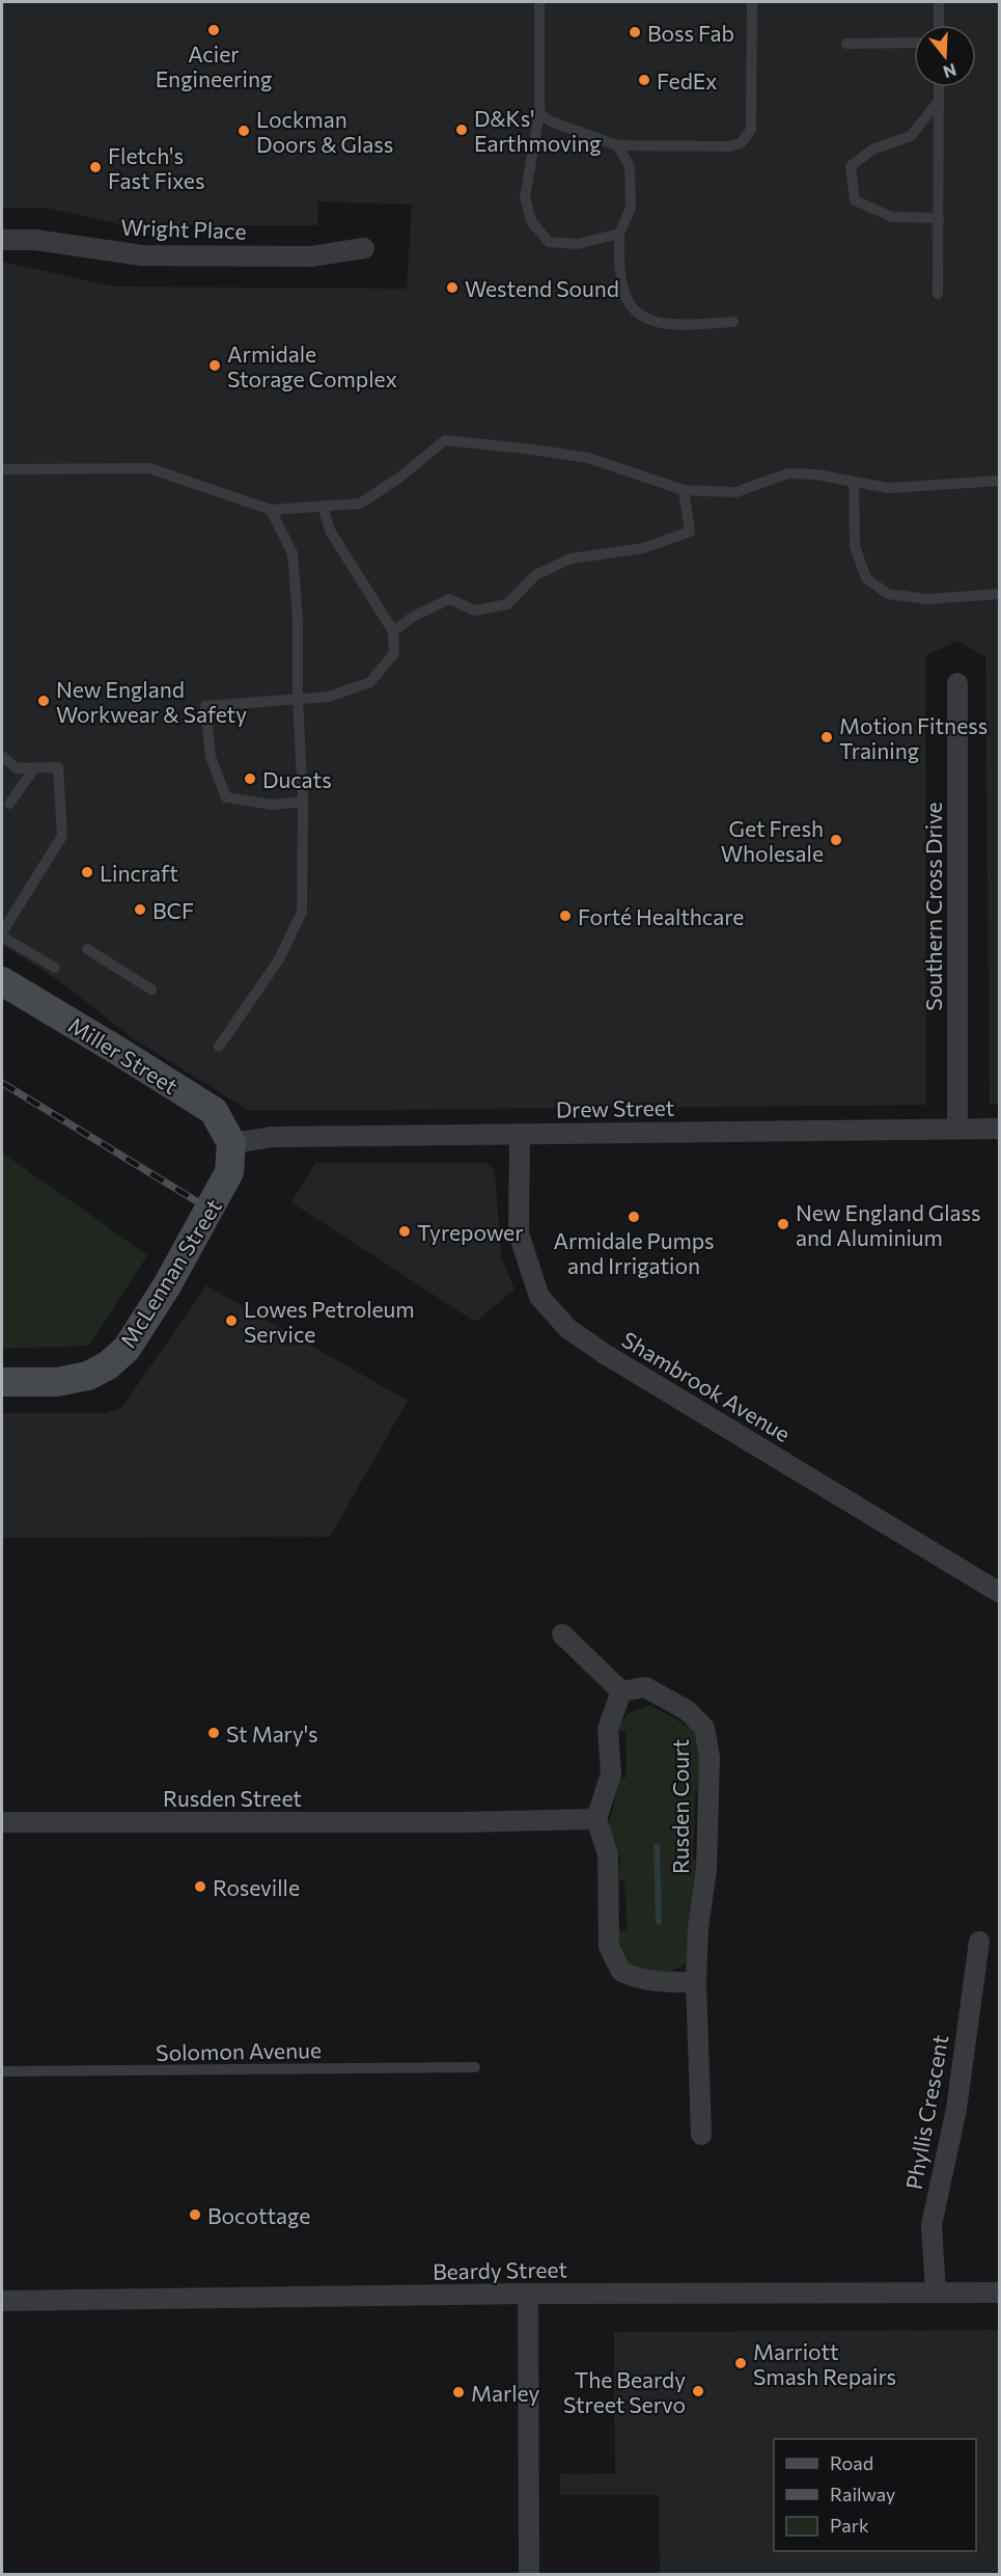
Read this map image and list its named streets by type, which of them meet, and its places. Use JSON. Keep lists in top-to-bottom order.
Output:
{
  "streets": {
    "street": [
      "Wright Place",
      "Southern Cross Drive",
      "Miller Street",
      "Drew Street",
      "McLennan Street",
      "Shambrook Avenue",
      "Rusden Street",
      "Rusden Court",
      "Phyllis Crescent",
      "Beardy Street"
    ],
    "lane": ["Solomon Avenue"]
  },
  "crossings": [
    ["Southern Cross Drive", "Drew Street"],
    ["Miller Street", "Drew Street"],
    ["Miller Street", "McLennan Street"],
    ["Drew Street", "McLennan Street"],
    ["Drew Street", "Shambrook Avenue"],
    ["Phyllis Crescent", "Beardy Street"]
  ],
  "places": [
    "Acier Engineering",
    "Boss Fab",
    "FedEx",
    "D&Ks' Earthmoving",
    "Lockman Doors & Glass",
    "Fletch's Fast Fixes",
    "Westend Sound",
    "Armidale Storage Complex",
    "New England Workwear & Safety",
    "Motion Fitness Training",
    "Ducats",
    "Get Fresh Wholesale",
    "Lincraft",
    "BCF",
    "Forté Healthcare",
    "Armidale Pumps and Irrigation",
    "New England Glass and Aluminium",
    "Tyrepower",
    "Lowes Petroleum Service",
    "St Mary's",
    "Roseville",
    "Bocottage",
    "Marriott Smash Repairs",
    "The Beardy Street Servo",
    "Marley"
  ],
  "legend": ["Road", "Railway", "Park"],
  "north": "bottom"
}
